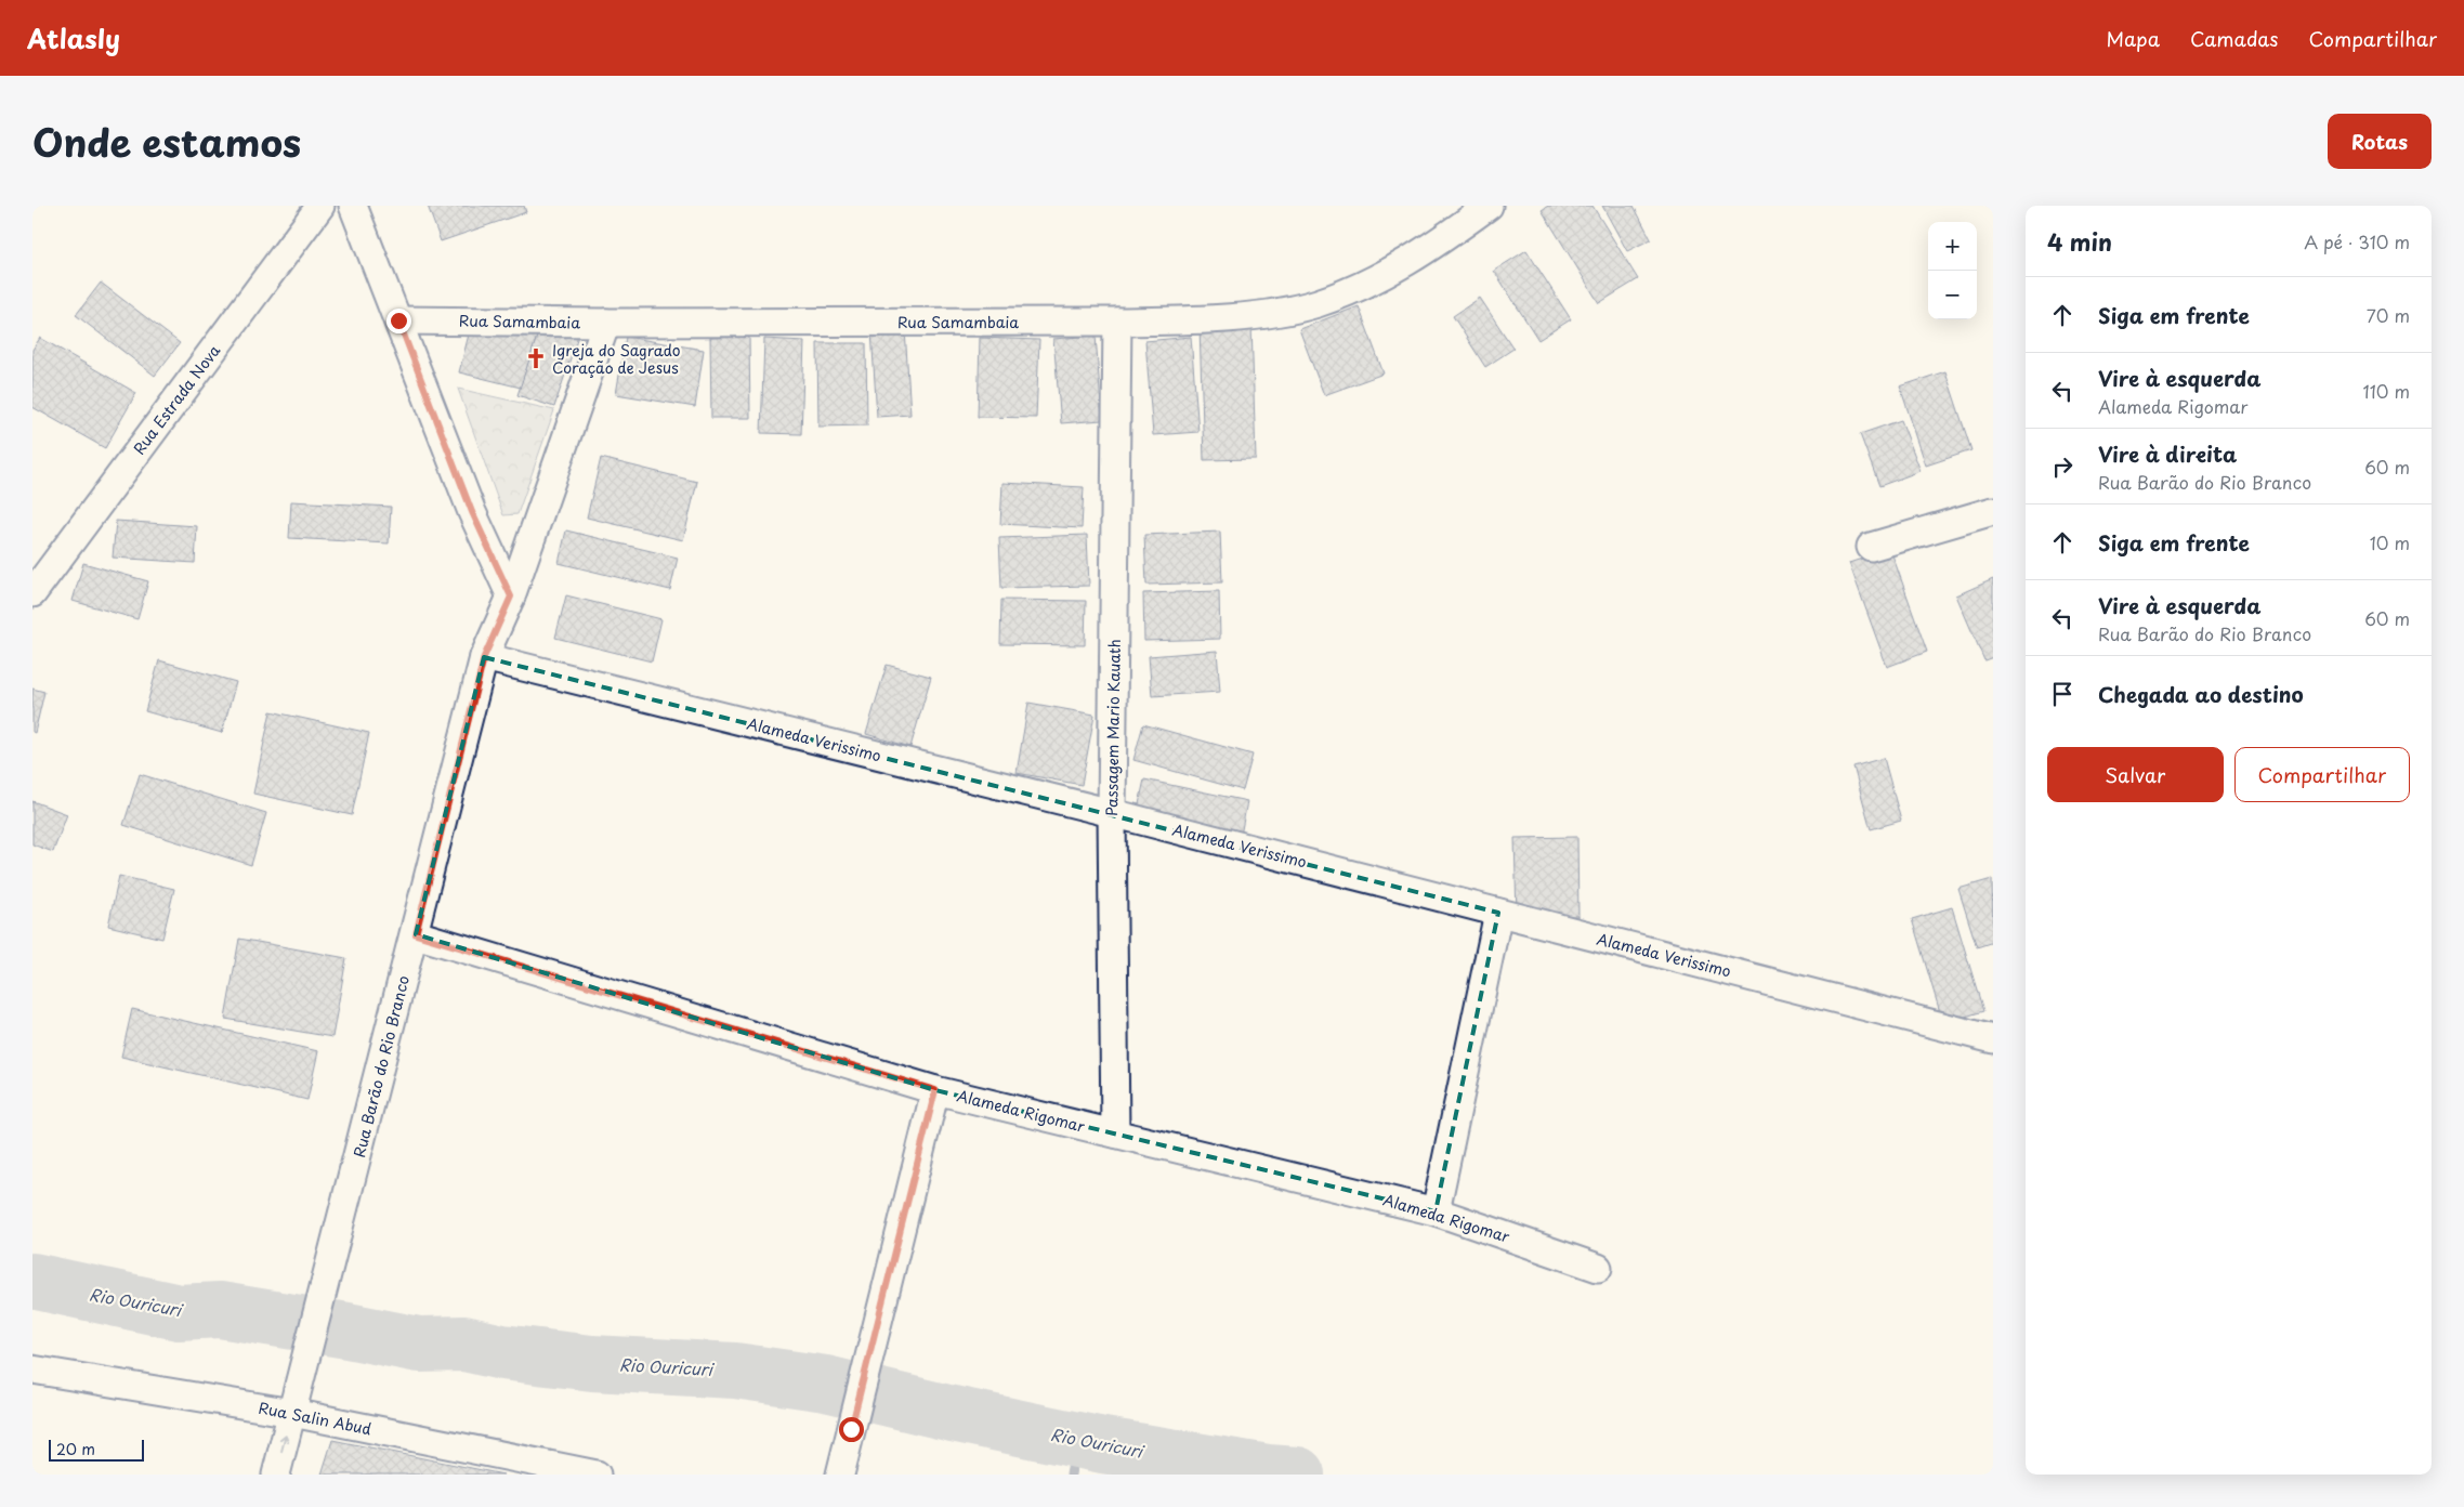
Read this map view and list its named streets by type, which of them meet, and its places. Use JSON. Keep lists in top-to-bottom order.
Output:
{
  "streets": {
    "street": [
      "Rua Samambaia",
      "Rua Estrada Nova",
      "Passagem Mario Kauath",
      "Alameda Verissimo",
      "Rua Barão do Rio Branco",
      "Alameda Rigomar",
      "Rua Salin Abud"
    ]
  },
  "crossings": [
    ["Rua Samambaia", "Passagem Mario Kauath"],
    ["Rua Samambaia", "Rua Barão do Rio Branco"],
    ["Passagem Mario Kauath", "Alameda Verissimo"],
    ["Passagem Mario Kauath", "Alameda Rigomar"],
    ["Alameda Verissimo", "Rua Barão do Rio Branco"],
    ["Rua Barão do Rio Branco", "Alameda Rigomar"],
    ["Rua Barão do Rio Branco", "Rua Salin Abud"]
  ],
  "water": ["Rio Ouricuri"],
  "places": {
    "church": ["Igreja do Sagrado Coração de Jesus"]
  },
  "scale_bar": "20 m",
  "page": {
    "header": "Atlasly",
    "nav": ["Mapa", "Camadas", "Compartilhar"],
    "title": "Onde estamos",
    "buttons": [
      "Rotas",
      ["Salvar", "Compartilhar"]
    ],
    "heading": ["4 min", "A pé · 310 m"],
    "map_buttons": ["+", "−"],
    "list": [
      ["Siga em frente", "70 m"],
      ["Vire à esquerda", "Alameda Rigomar", "110 m"],
      ["Vire à direita", "Rua Barão do Rio Branco", "60 m"],
      ["Siga em frente", "10 m"],
      ["Vire à esquerda", "Rua Barão do Rio Branco", "60 m"],
      "Chegada ao destino"
    ],
    "scale": "20 m"
  }
}
